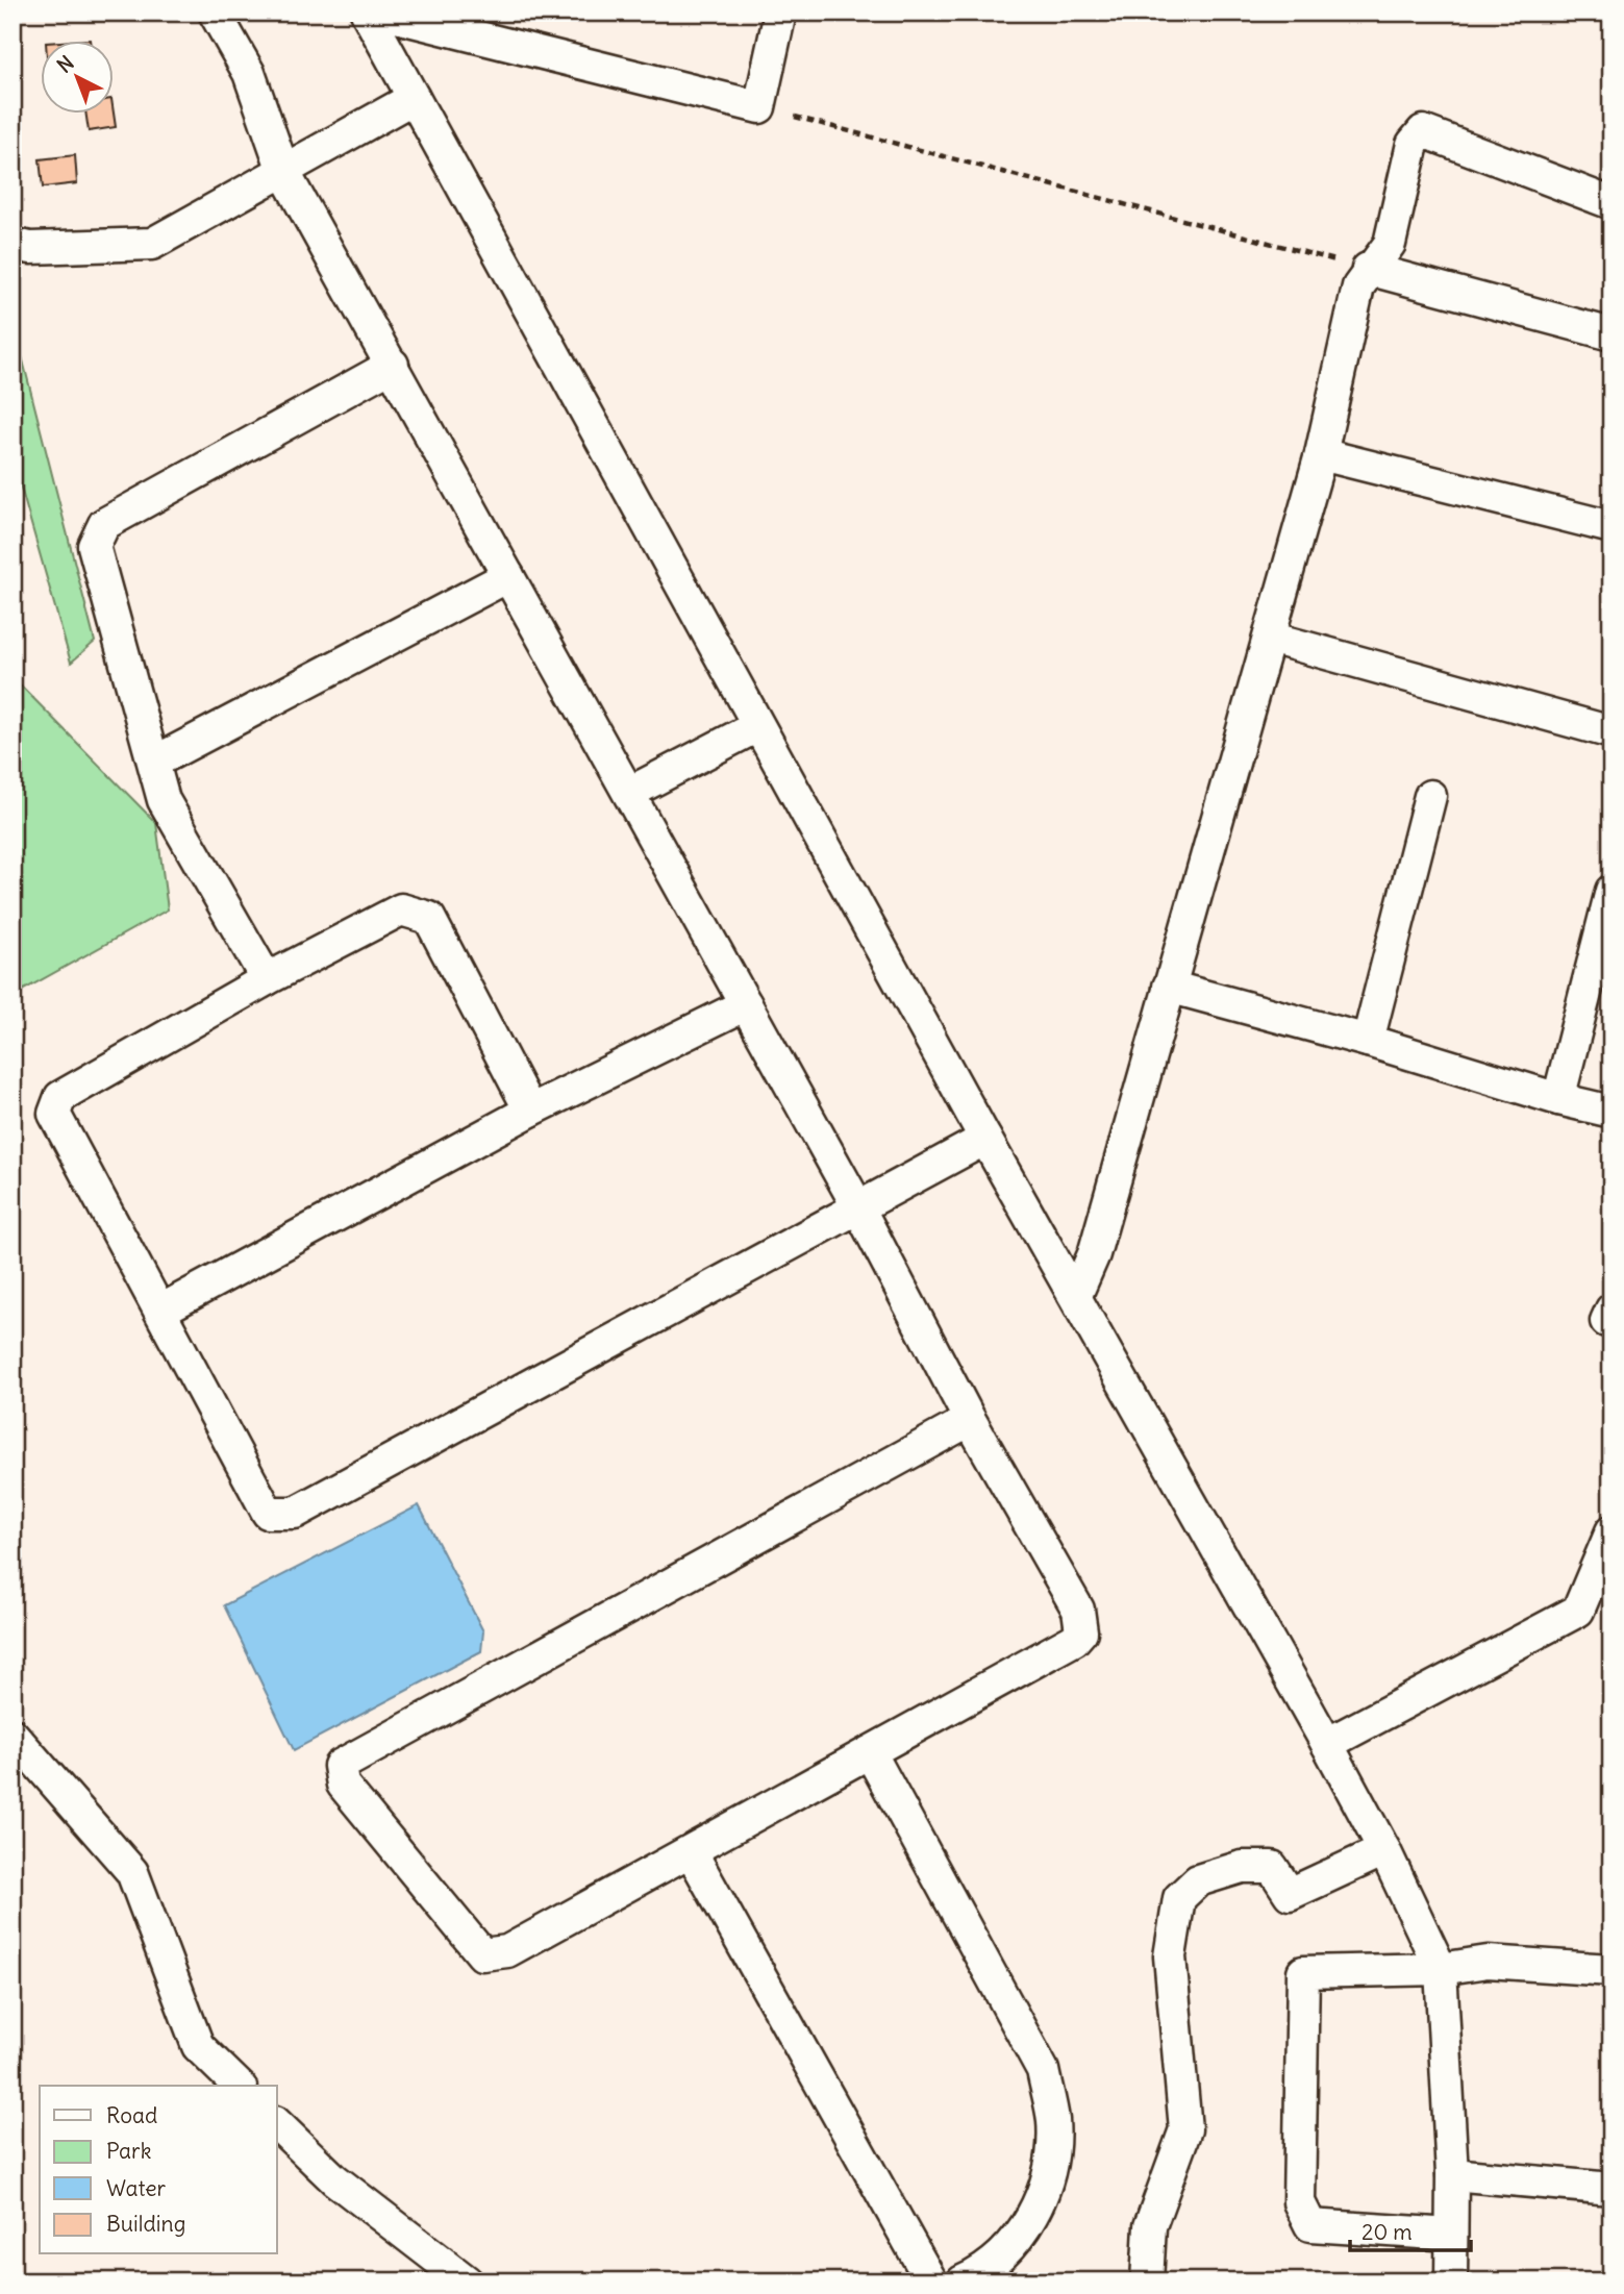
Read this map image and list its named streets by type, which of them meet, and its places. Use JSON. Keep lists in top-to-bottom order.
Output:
{
  "legend": [
    "Road",
    "Park",
    "Water",
    "Building"
  ],
  "scale_bar": "20 m",
  "north": "top left"
}
